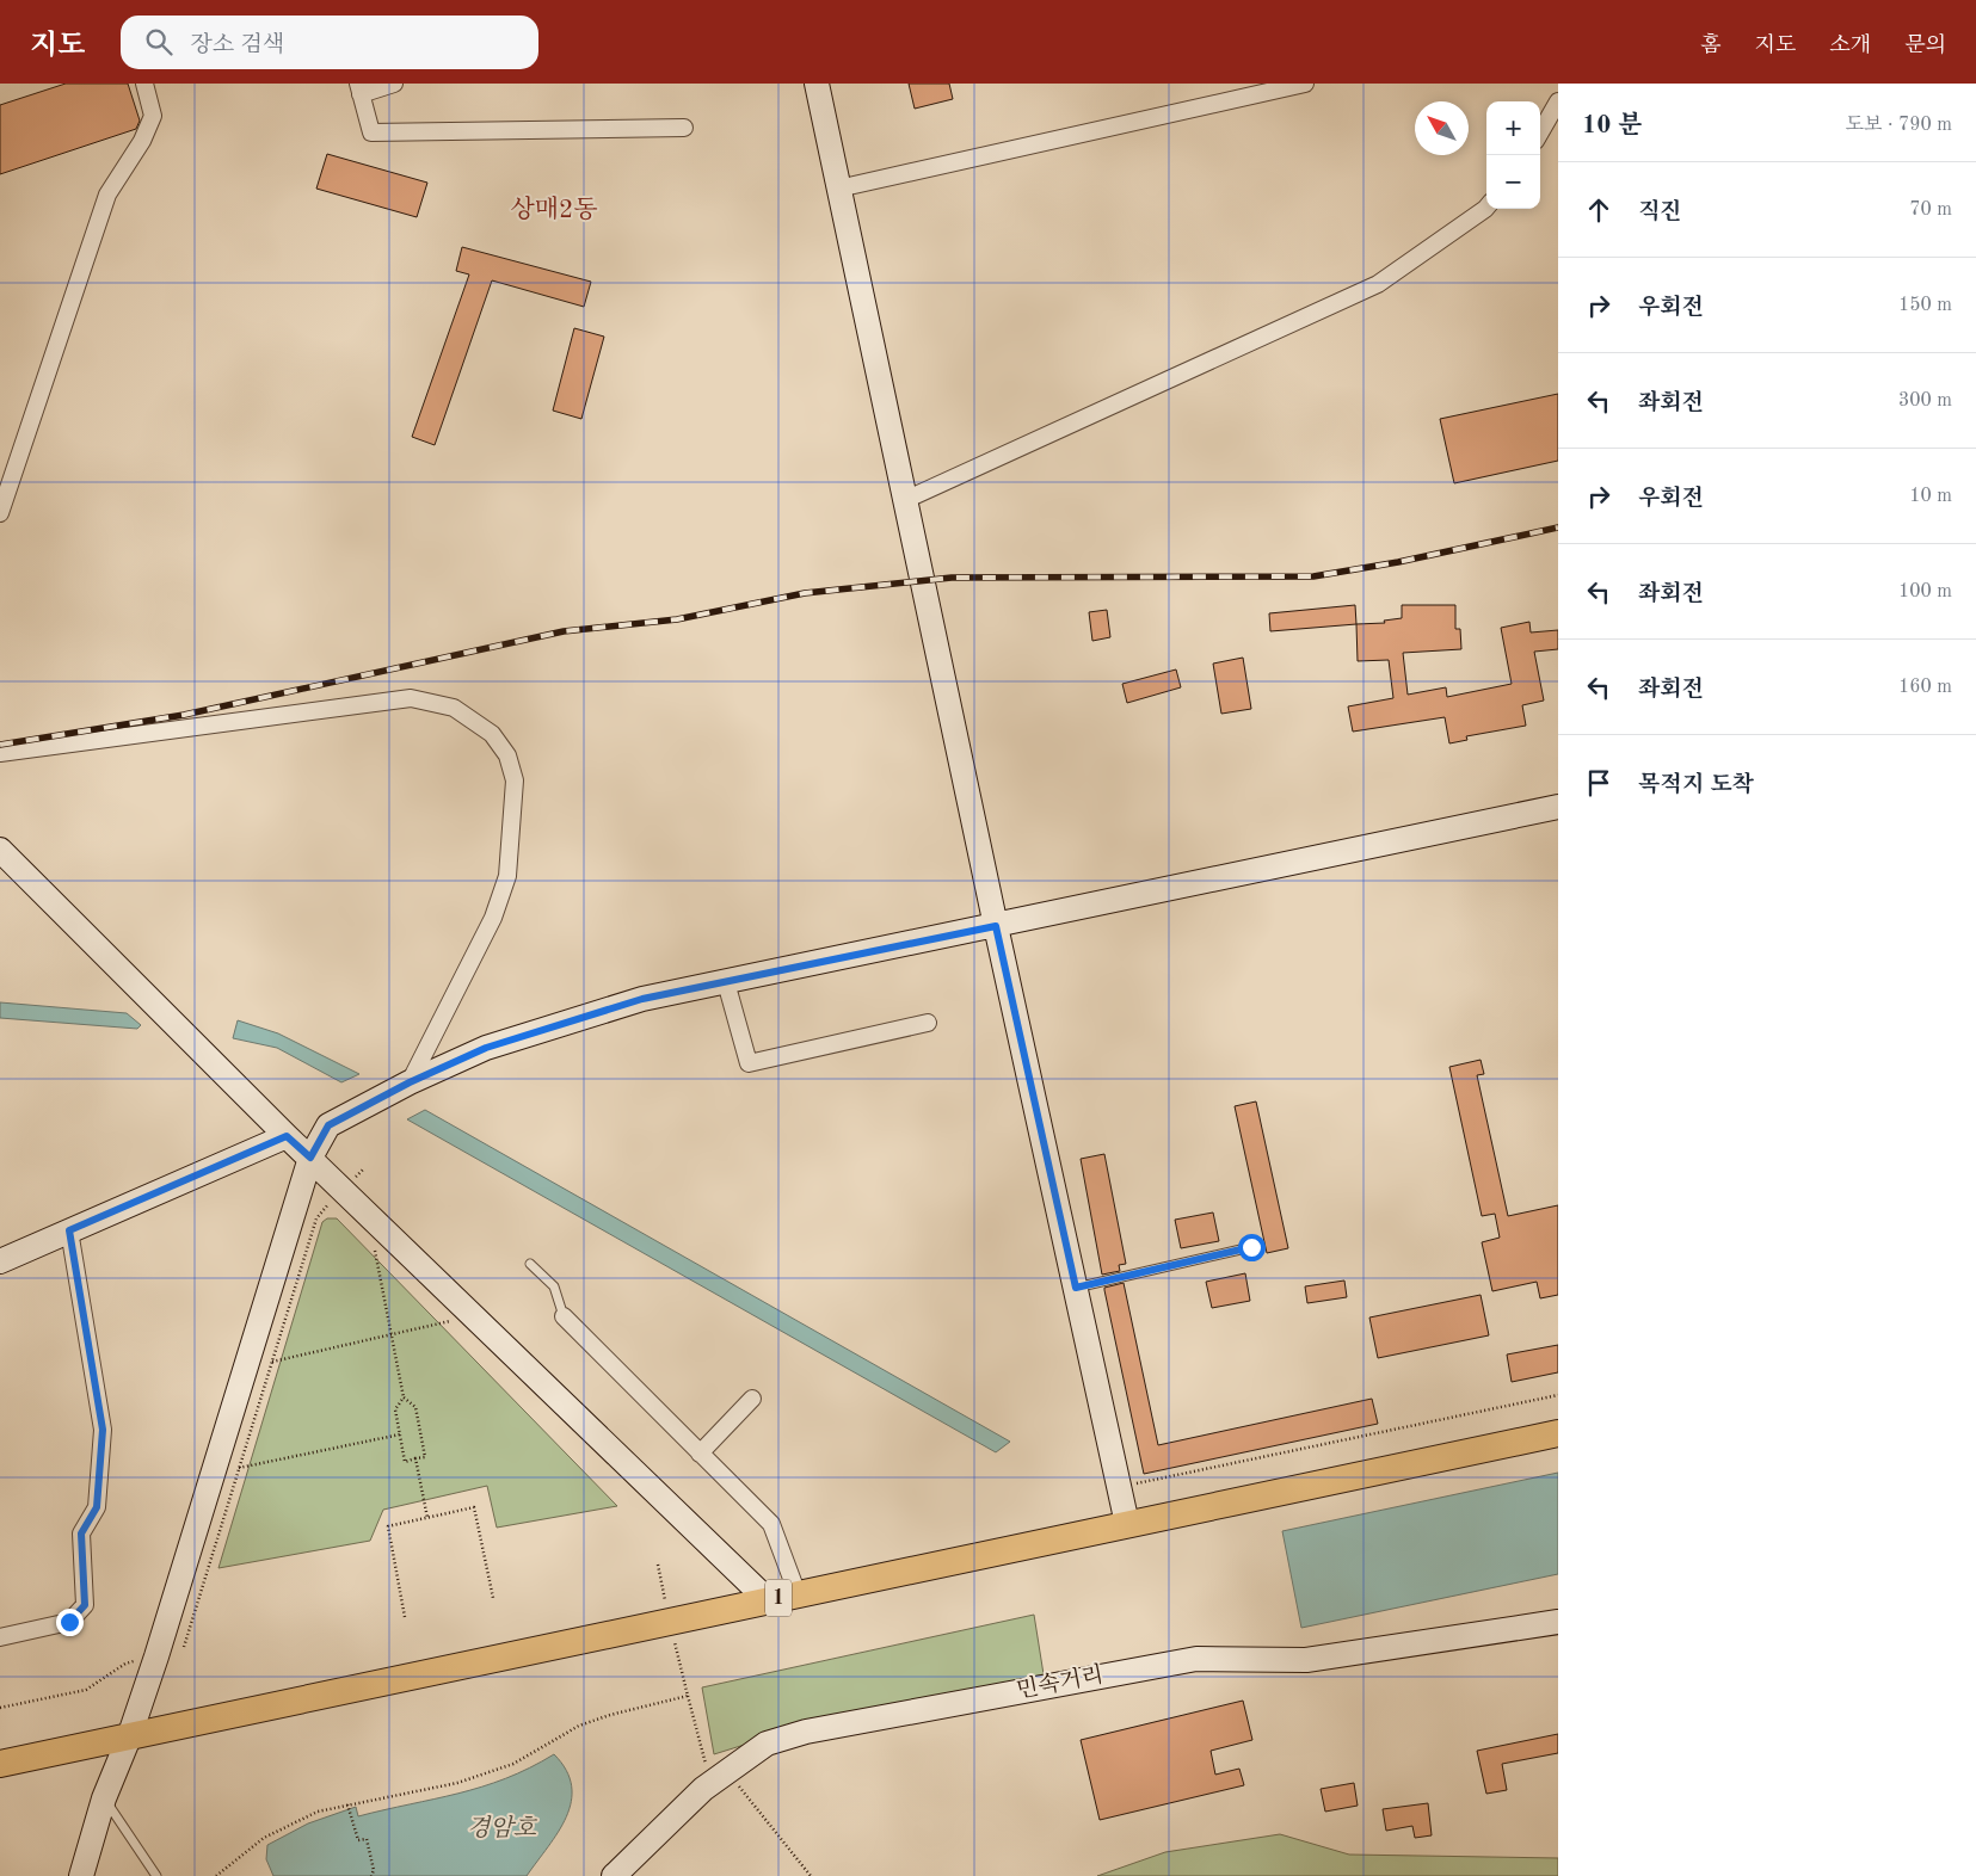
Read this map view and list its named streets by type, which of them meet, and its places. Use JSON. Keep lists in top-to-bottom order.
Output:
{
  "streets": {
    "main road": ["1"],
    "street": ["민속거리"]
  },
  "districts": ["상매2동"],
  "water": ["경암호"],
  "north": "top left",
  "page": {
    "header": "지도",
    "search": "장소 검색",
    "nav": [
      "홈",
      "지도",
      "소개",
      "문의"
    ],
    "heading": ["10 분", "도보 · 790 m"],
    "map_buttons": ["+", "−"],
    "list": [
      ["직진", "70 m"],
      ["우회전", "150 m"],
      ["좌회전", "300 m"],
      ["우회전", "10 m"],
      ["좌회전", "100 m"],
      ["좌회전", "160 m"],
      "목적지 도착"
    ]
  }
}
